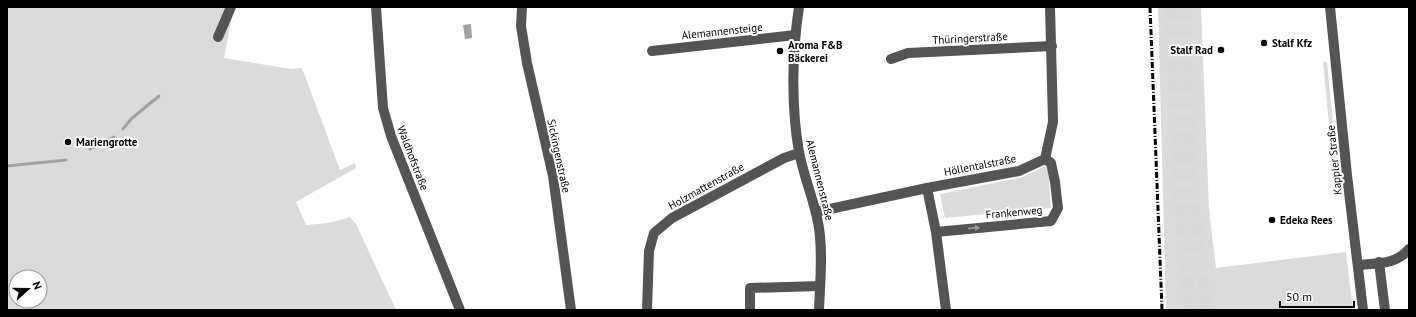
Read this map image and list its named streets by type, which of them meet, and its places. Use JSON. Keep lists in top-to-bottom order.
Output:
{
  "streets": {
    "street": [
      "Alemannensteige",
      "Thüringerstraße",
      "Sickingenstraße",
      "Waldhofstraße",
      "Kappler Straße",
      "Höllentalstraße",
      "Alemannenstraße",
      "Holzmattenstraße",
      "Frankenweg"
    ]
  },
  "crossings": [
    ["Alemannensteige", "Alemannenstraße"],
    ["Höllentalstraße", "Alemannenstraße"],
    ["Höllentalstraße", "Frankenweg"],
    ["Alemannenstraße", "Holzmattenstraße"]
  ],
  "places": [
    "Stalf Kfz",
    "Stalf Rad",
    "Aroma F&B Bäckerei",
    "Mariengrotte",
    "Edeka Rees"
  ],
  "scale_bar": "50 m",
  "north": "right"
}
